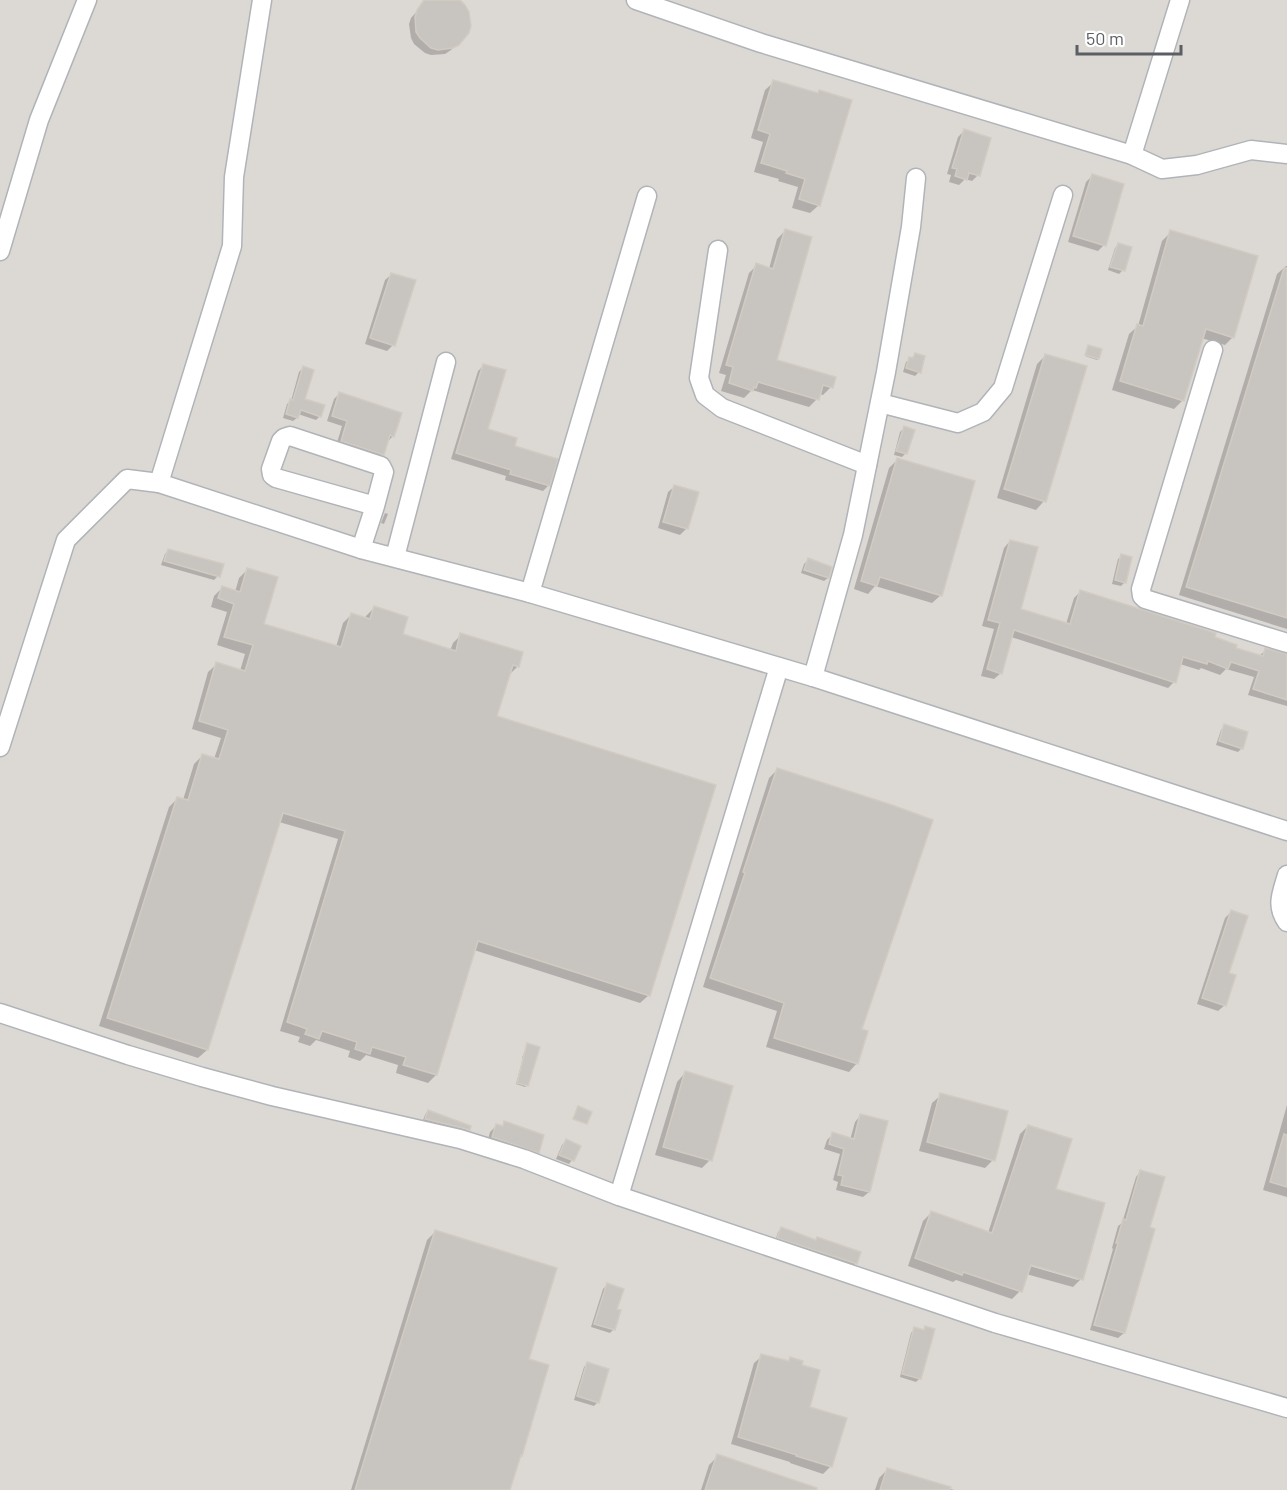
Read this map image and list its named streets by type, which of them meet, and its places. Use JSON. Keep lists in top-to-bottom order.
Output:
{
  "scale_bar": "50 m"
}
